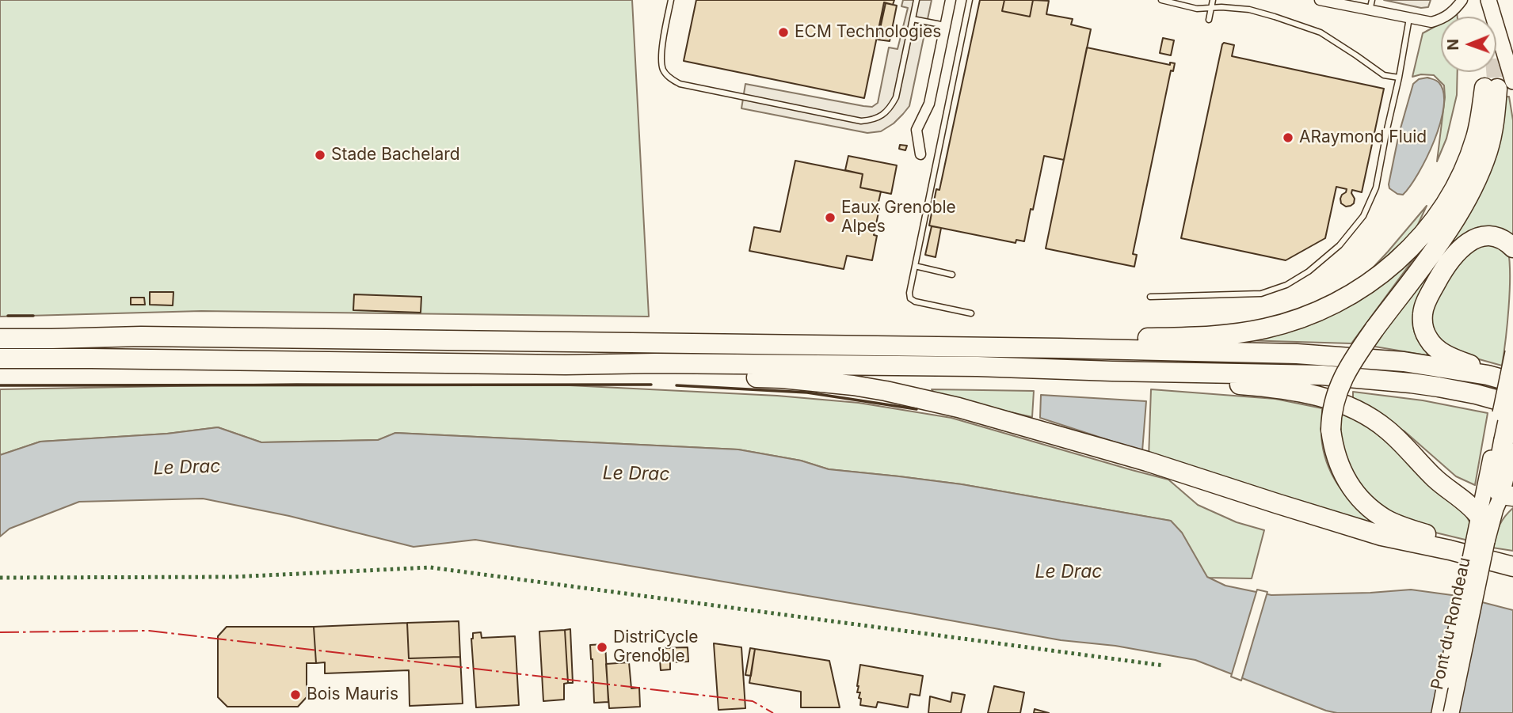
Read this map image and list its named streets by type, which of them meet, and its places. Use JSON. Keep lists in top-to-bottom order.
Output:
{
  "streets": {
    "main road": ["Pont du Rondeau"]
  },
  "water": ["Le Drac"],
  "places": [
    "ECM Technologies",
    "ARaymond Fluid",
    "Stade Bachelard",
    "Eaux Grenoble Alpes",
    "DistriCycle Grenoble",
    "Bois Mauris"
  ],
  "north": "left"
}
